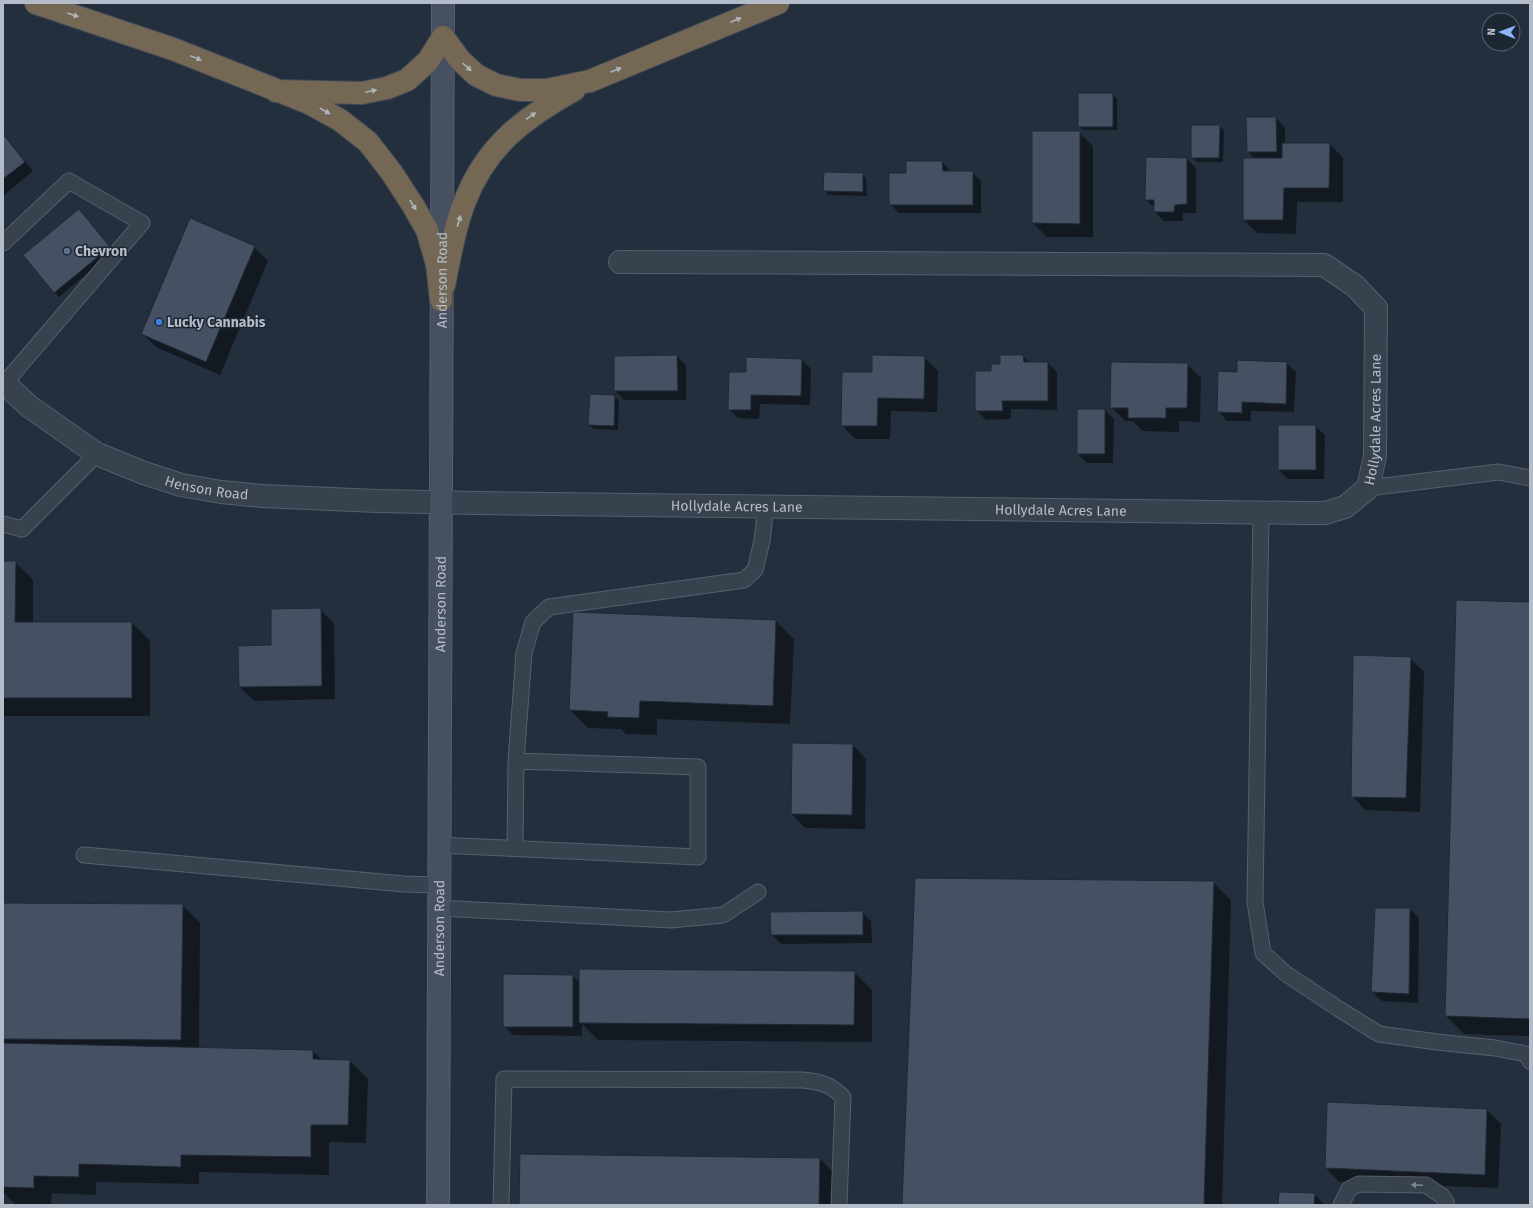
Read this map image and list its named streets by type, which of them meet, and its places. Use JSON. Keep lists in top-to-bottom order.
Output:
{
  "streets": {
    "street": ["Anderson Road", "Hollydale Acres Lane", "Henson Road"]
  },
  "crossings": [
    ["Anderson Road", "Hollydale Acres Lane"],
    ["Anderson Road", "Henson Road"],
    ["Hollydale Acres Lane", "Henson Road"]
  ],
  "places": ["Chevron", "Lucky Cannabis"],
  "north": "left"
}
